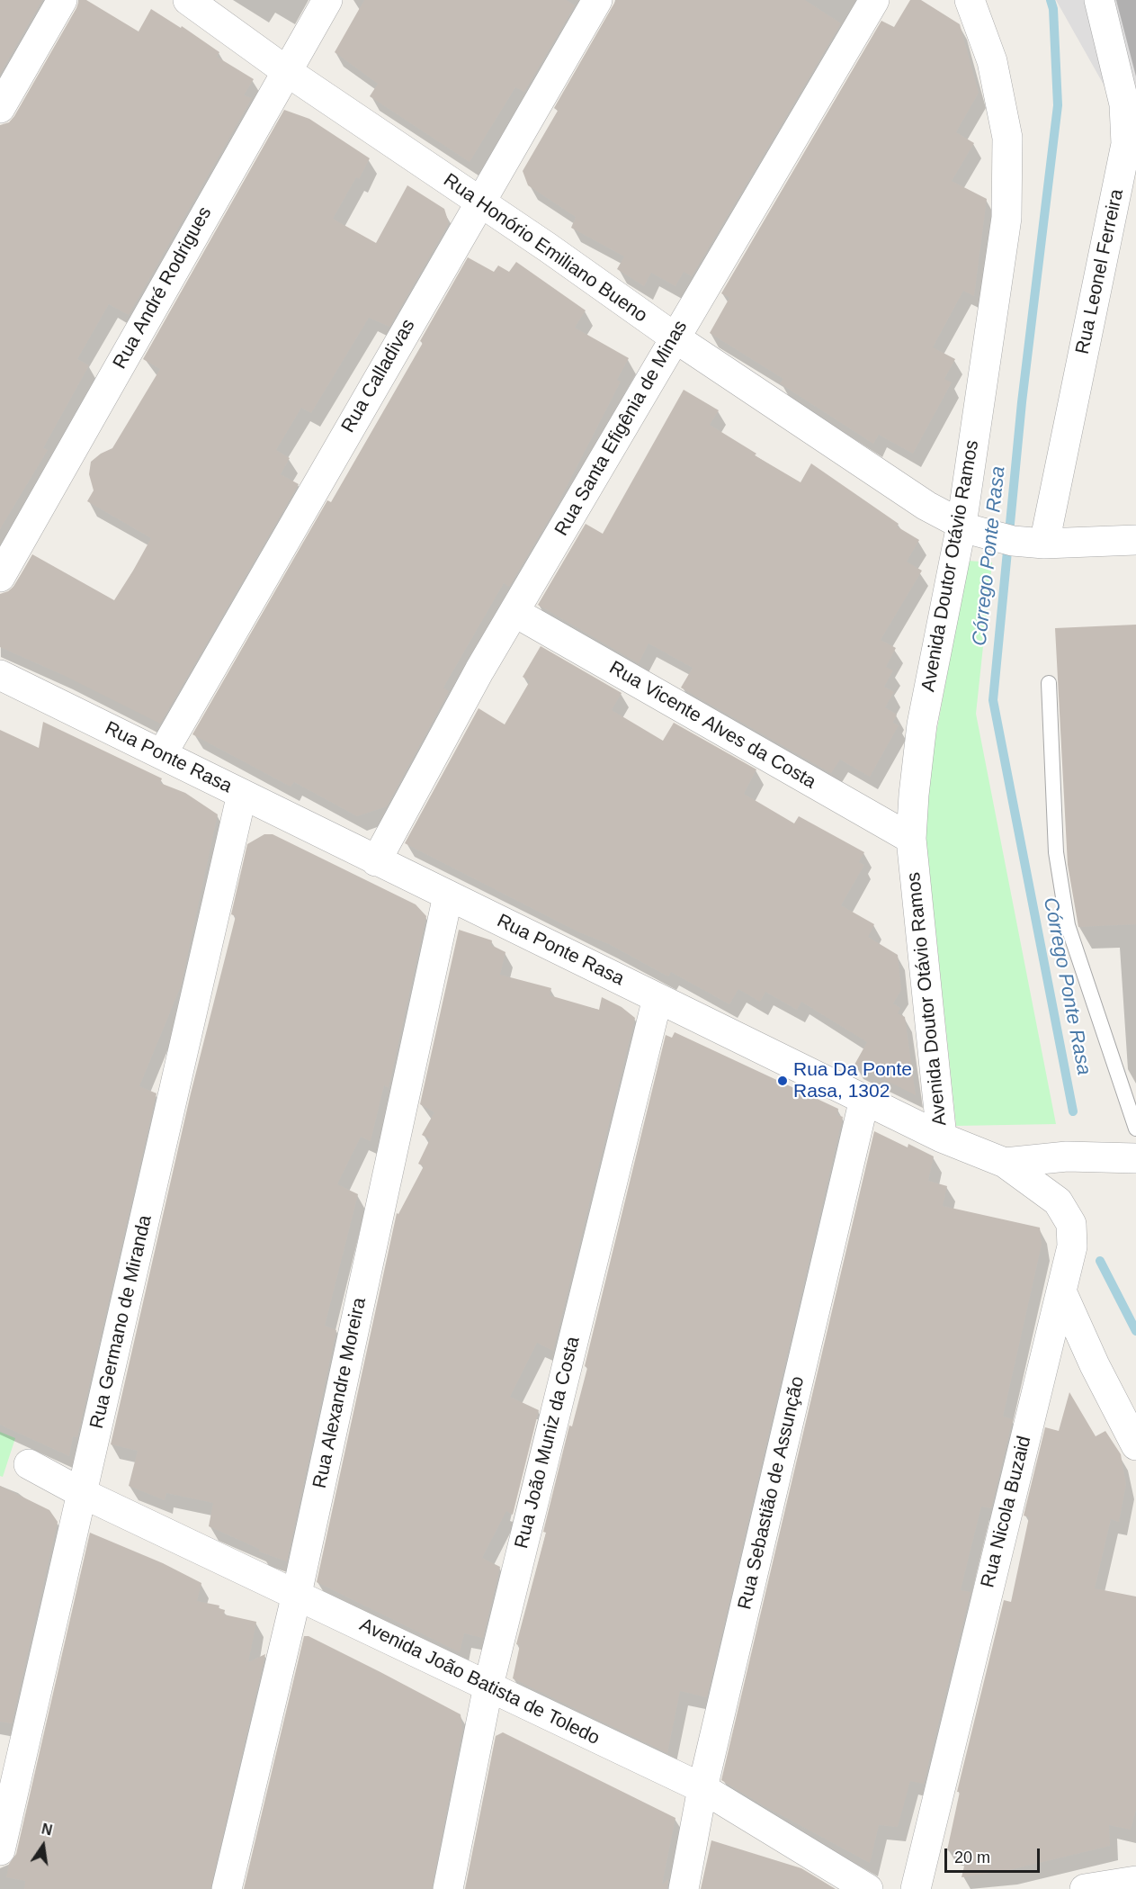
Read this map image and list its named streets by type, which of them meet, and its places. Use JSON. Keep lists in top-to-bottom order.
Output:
{
  "streets": {
    "street": [
      "Rua Honório Emiliano Bueno",
      "Rua Leonel Ferreira",
      "Rua André Rodrigues",
      "Rua Calladivas",
      "Rua Santa Efigênia de Minas",
      "Avenida Doutor Otávio Ramos",
      "Rua Vicente Alves da Costa",
      "Rua Ponte Rasa",
      "Rua Germano de Miranda",
      "Rua Alexandre Moreira",
      "Rua João Muniz da Costa",
      "Rua Sebastião de Assunção",
      "Rua Nicola Buzaid",
      "Avenida João Batista de Toledo"
    ]
  },
  "crossings": [
    ["Rua Honório Emiliano Bueno", "Rua Leonel Ferreira"],
    ["Rua Honório Emiliano Bueno", "Rua André Rodrigues"],
    ["Rua Honório Emiliano Bueno", "Rua Calladivas"],
    ["Rua Honório Emiliano Bueno", "Rua Santa Efigênia de Minas"],
    ["Rua Honório Emiliano Bueno", "Avenida Doutor Otávio Ramos"],
    ["Rua Calladivas", "Rua Ponte Rasa"],
    ["Rua Santa Efigênia de Minas", "Rua Vicente Alves da Costa"],
    ["Rua Santa Efigênia de Minas", "Rua Ponte Rasa"],
    ["Avenida Doutor Otávio Ramos", "Rua Vicente Alves da Costa"],
    ["Avenida Doutor Otávio Ramos", "Rua Ponte Rasa"],
    ["Rua Ponte Rasa", "Rua Germano de Miranda"],
    ["Rua Ponte Rasa", "Rua Alexandre Moreira"],
    ["Rua Ponte Rasa", "Rua João Muniz da Costa"],
    ["Rua Ponte Rasa", "Rua Sebastião de Assunção"],
    ["Rua Ponte Rasa", "Rua Nicola Buzaid"],
    ["Rua Germano de Miranda", "Avenida João Batista de Toledo"],
    ["Rua Alexandre Moreira", "Avenida João Batista de Toledo"],
    ["Rua João Muniz da Costa", "Avenida João Batista de Toledo"],
    ["Rua Sebastião de Assunção", "Avenida João Batista de Toledo"]
  ],
  "water": ["Córrego Ponte Rasa"],
  "places": ["Rua Da Ponte Rasa, 1302"],
  "scale_bar": "20 m",
  "north": "top"
}
